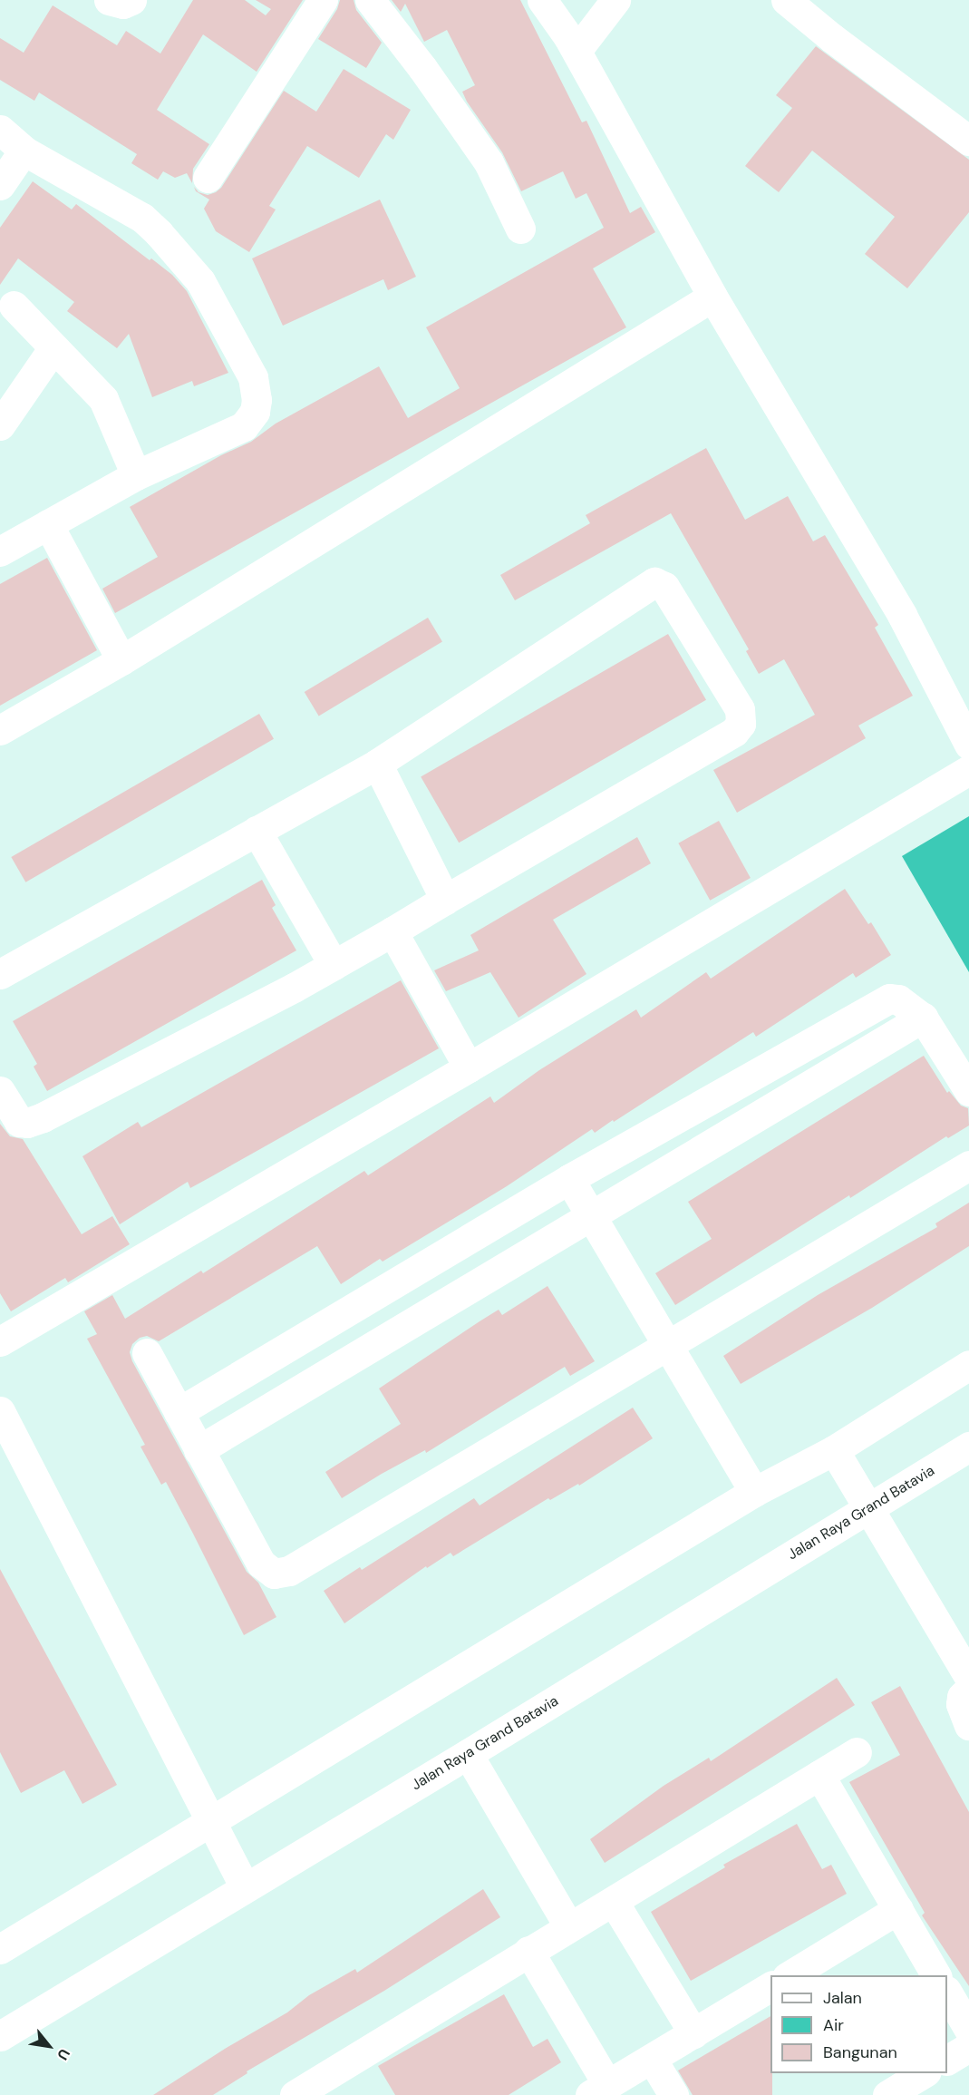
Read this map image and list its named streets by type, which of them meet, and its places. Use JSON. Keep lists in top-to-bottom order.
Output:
{
  "streets": {
    "street": ["Jalan Raya Grand Batavia"]
  },
  "legend": ["Jalan", "Air", "Bangunan"],
  "north": "bottom right"
}
